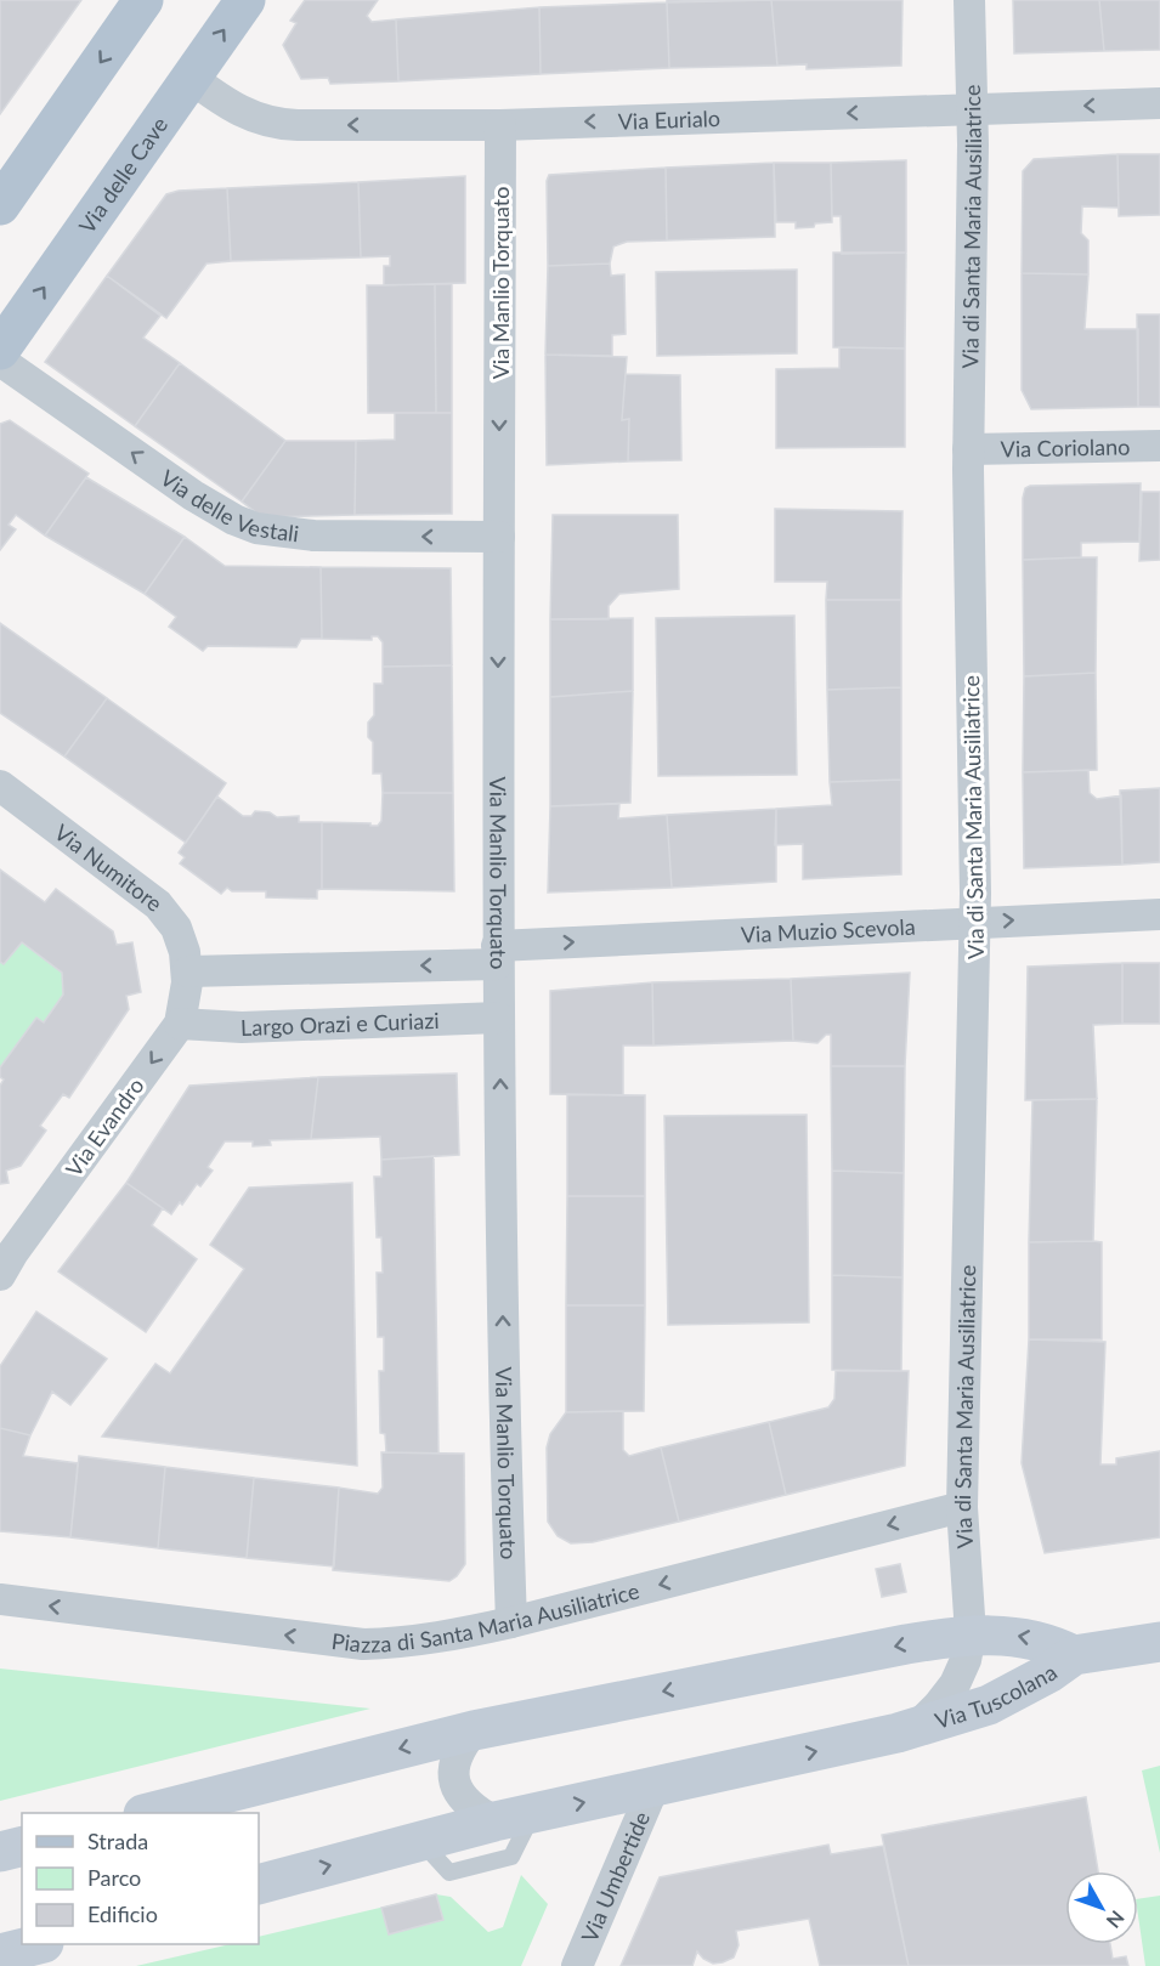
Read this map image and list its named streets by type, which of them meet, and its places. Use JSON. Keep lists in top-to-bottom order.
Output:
{
  "streets": {
    "main road": ["Via delle Cave", "Via Tuscolana"],
    "street": [
      "Via Eurialo",
      "Via di Santa Maria Ausiliatrice",
      "Via Manlio Torquato",
      "Via Coriolano",
      "Via delle Vestali",
      "Via Numitore",
      "Via Muzio Scevola",
      "Largo Orazi e Curiazi",
      "Via Evandro",
      "Piazza di Santa Maria Ausiliatrice",
      "Via Umbertide"
    ]
  },
  "crossings": [
    ["Via Eurialo", "Via delle Cave"],
    ["Via Eurialo", "Via di Santa Maria Ausiliatrice"],
    ["Via Eurialo", "Via Manlio Torquato"],
    ["Via di Santa Maria Ausiliatrice", "Via Coriolano"],
    ["Via di Santa Maria Ausiliatrice", "Via Muzio Scevola"],
    ["Via di Santa Maria Ausiliatrice", "Piazza di Santa Maria Ausiliatrice"],
    ["Via di Santa Maria Ausiliatrice", "Via Tuscolana"],
    ["Via Manlio Torquato", "Via delle Vestali"],
    ["Via Manlio Torquato", "Via Muzio Scevola"],
    ["Via Manlio Torquato", "Largo Orazi e Curiazi"],
    ["Via Manlio Torquato", "Piazza di Santa Maria Ausiliatrice"],
    ["Via Numitore", "Via Evandro"],
    ["Largo Orazi e Curiazi", "Via Evandro"]
  ],
  "one_way": [
    "Via Eurialo",
    "Via delle Vestali",
    "Via Muzio Scevola",
    "Via Evandro",
    "Piazza di Santa Maria Ausiliatrice"
  ],
  "legend": ["Strada", "Parco", "Edificio"],
  "north": "bottom right"
}
